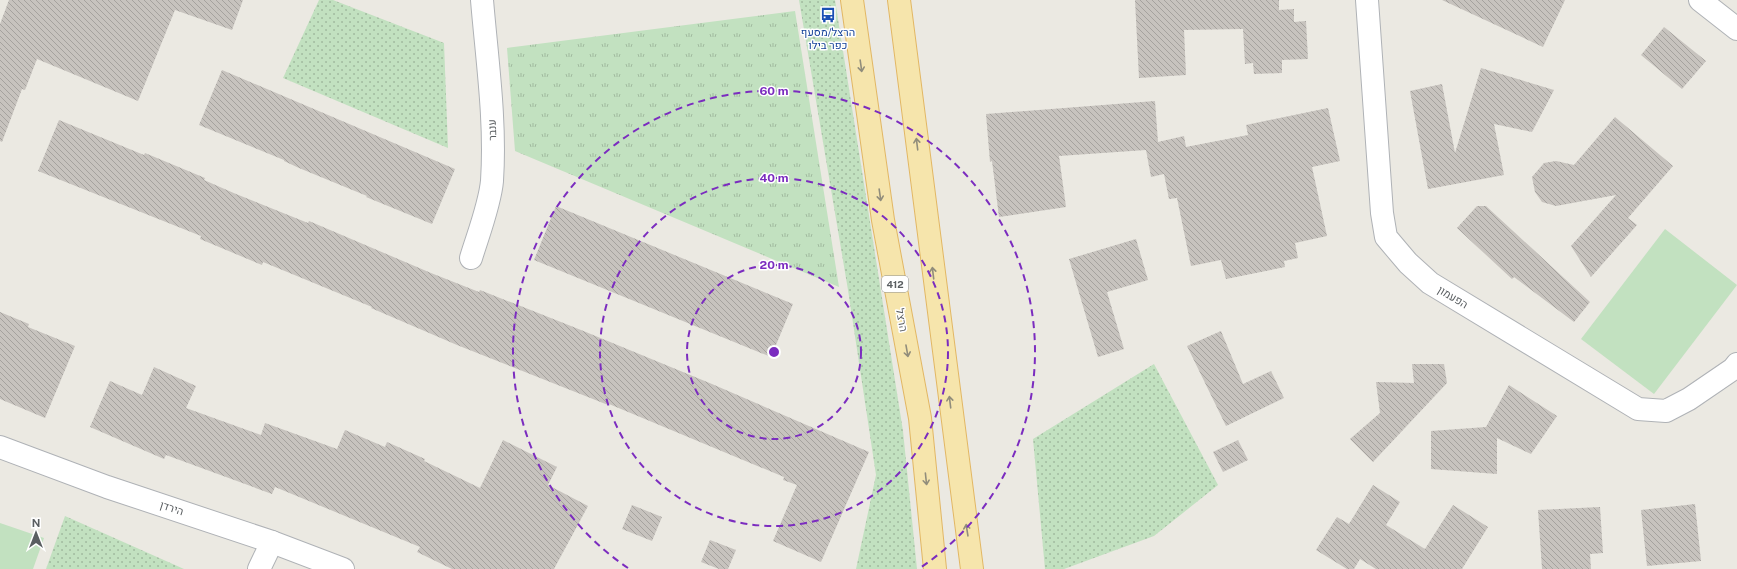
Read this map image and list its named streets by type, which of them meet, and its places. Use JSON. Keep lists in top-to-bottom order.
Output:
{
  "streets": {
    "main road": ["412", "הרצל"],
    "street": ["ענבר", "הפעמון", "הירדן"]
  },
  "places": {
    "bus stop": ["הרצל/מסעף כפר בילו"]
  },
  "north": "top",
  "rings": ["60 m", "40 m", "20 m"]
}
